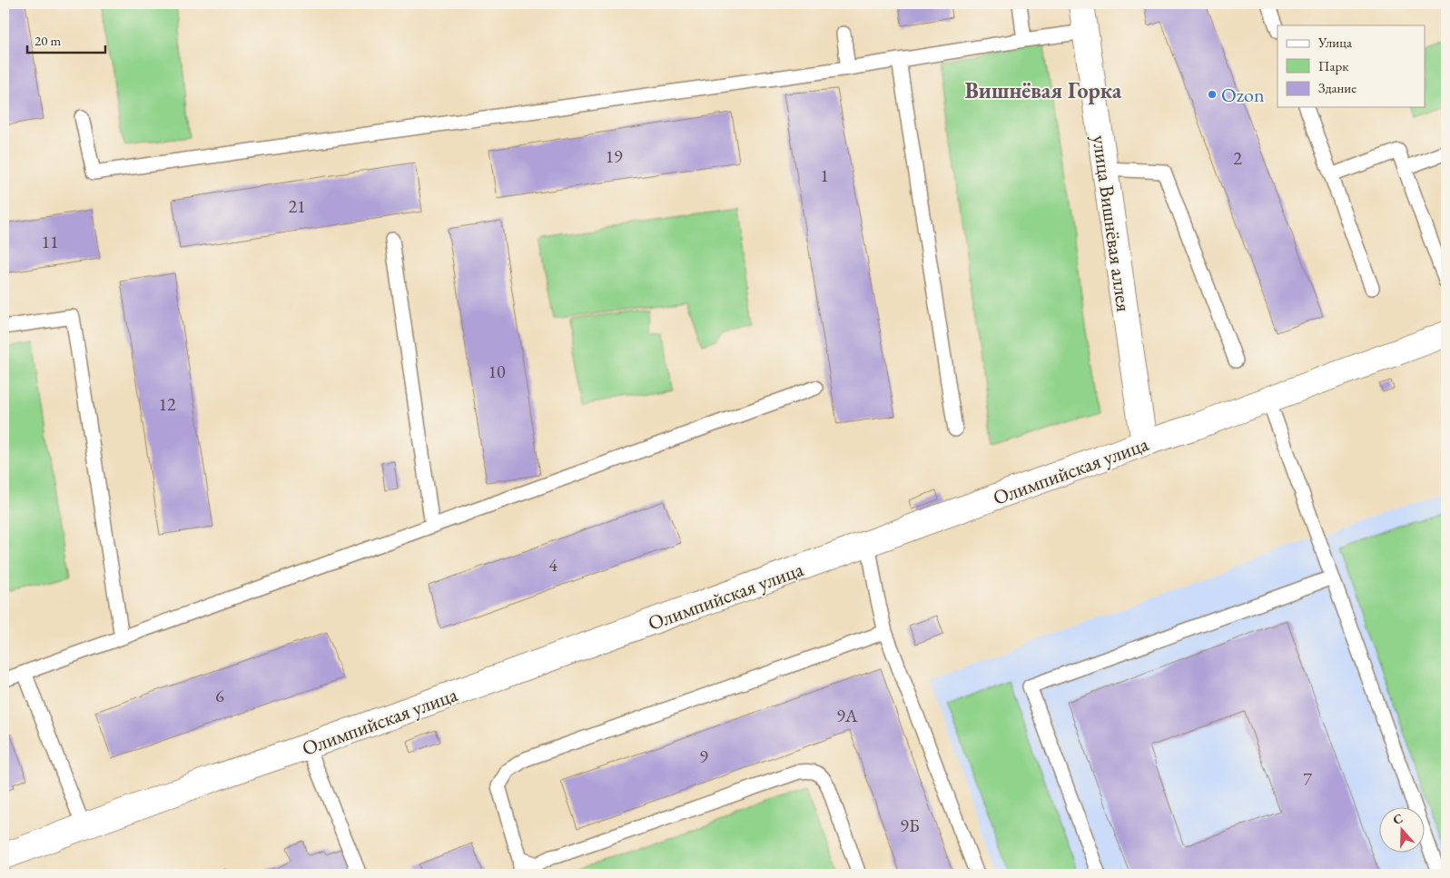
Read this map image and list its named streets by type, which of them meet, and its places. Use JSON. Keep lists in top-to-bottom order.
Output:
{
  "streets": {
    "street": ["улица Вишнёвая аллея", "Олимпийская улица"]
  },
  "crossings": [
    ["улица Вишнёвая аллея", "Олимпийская улица"]
  ],
  "districts": ["Вишнёвая Горка"],
  "places": ["Ozon"],
  "house_numbers": [
    "19",
    "2",
    "1",
    "21",
    "11",
    "10",
    "12",
    "4",
    "6",
    "9А",
    "9",
    "7",
    "9Б"
  ],
  "legend": ["Улица", "Парк", "Здание"],
  "scale_bar": "20 m",
  "north": "top"
}
